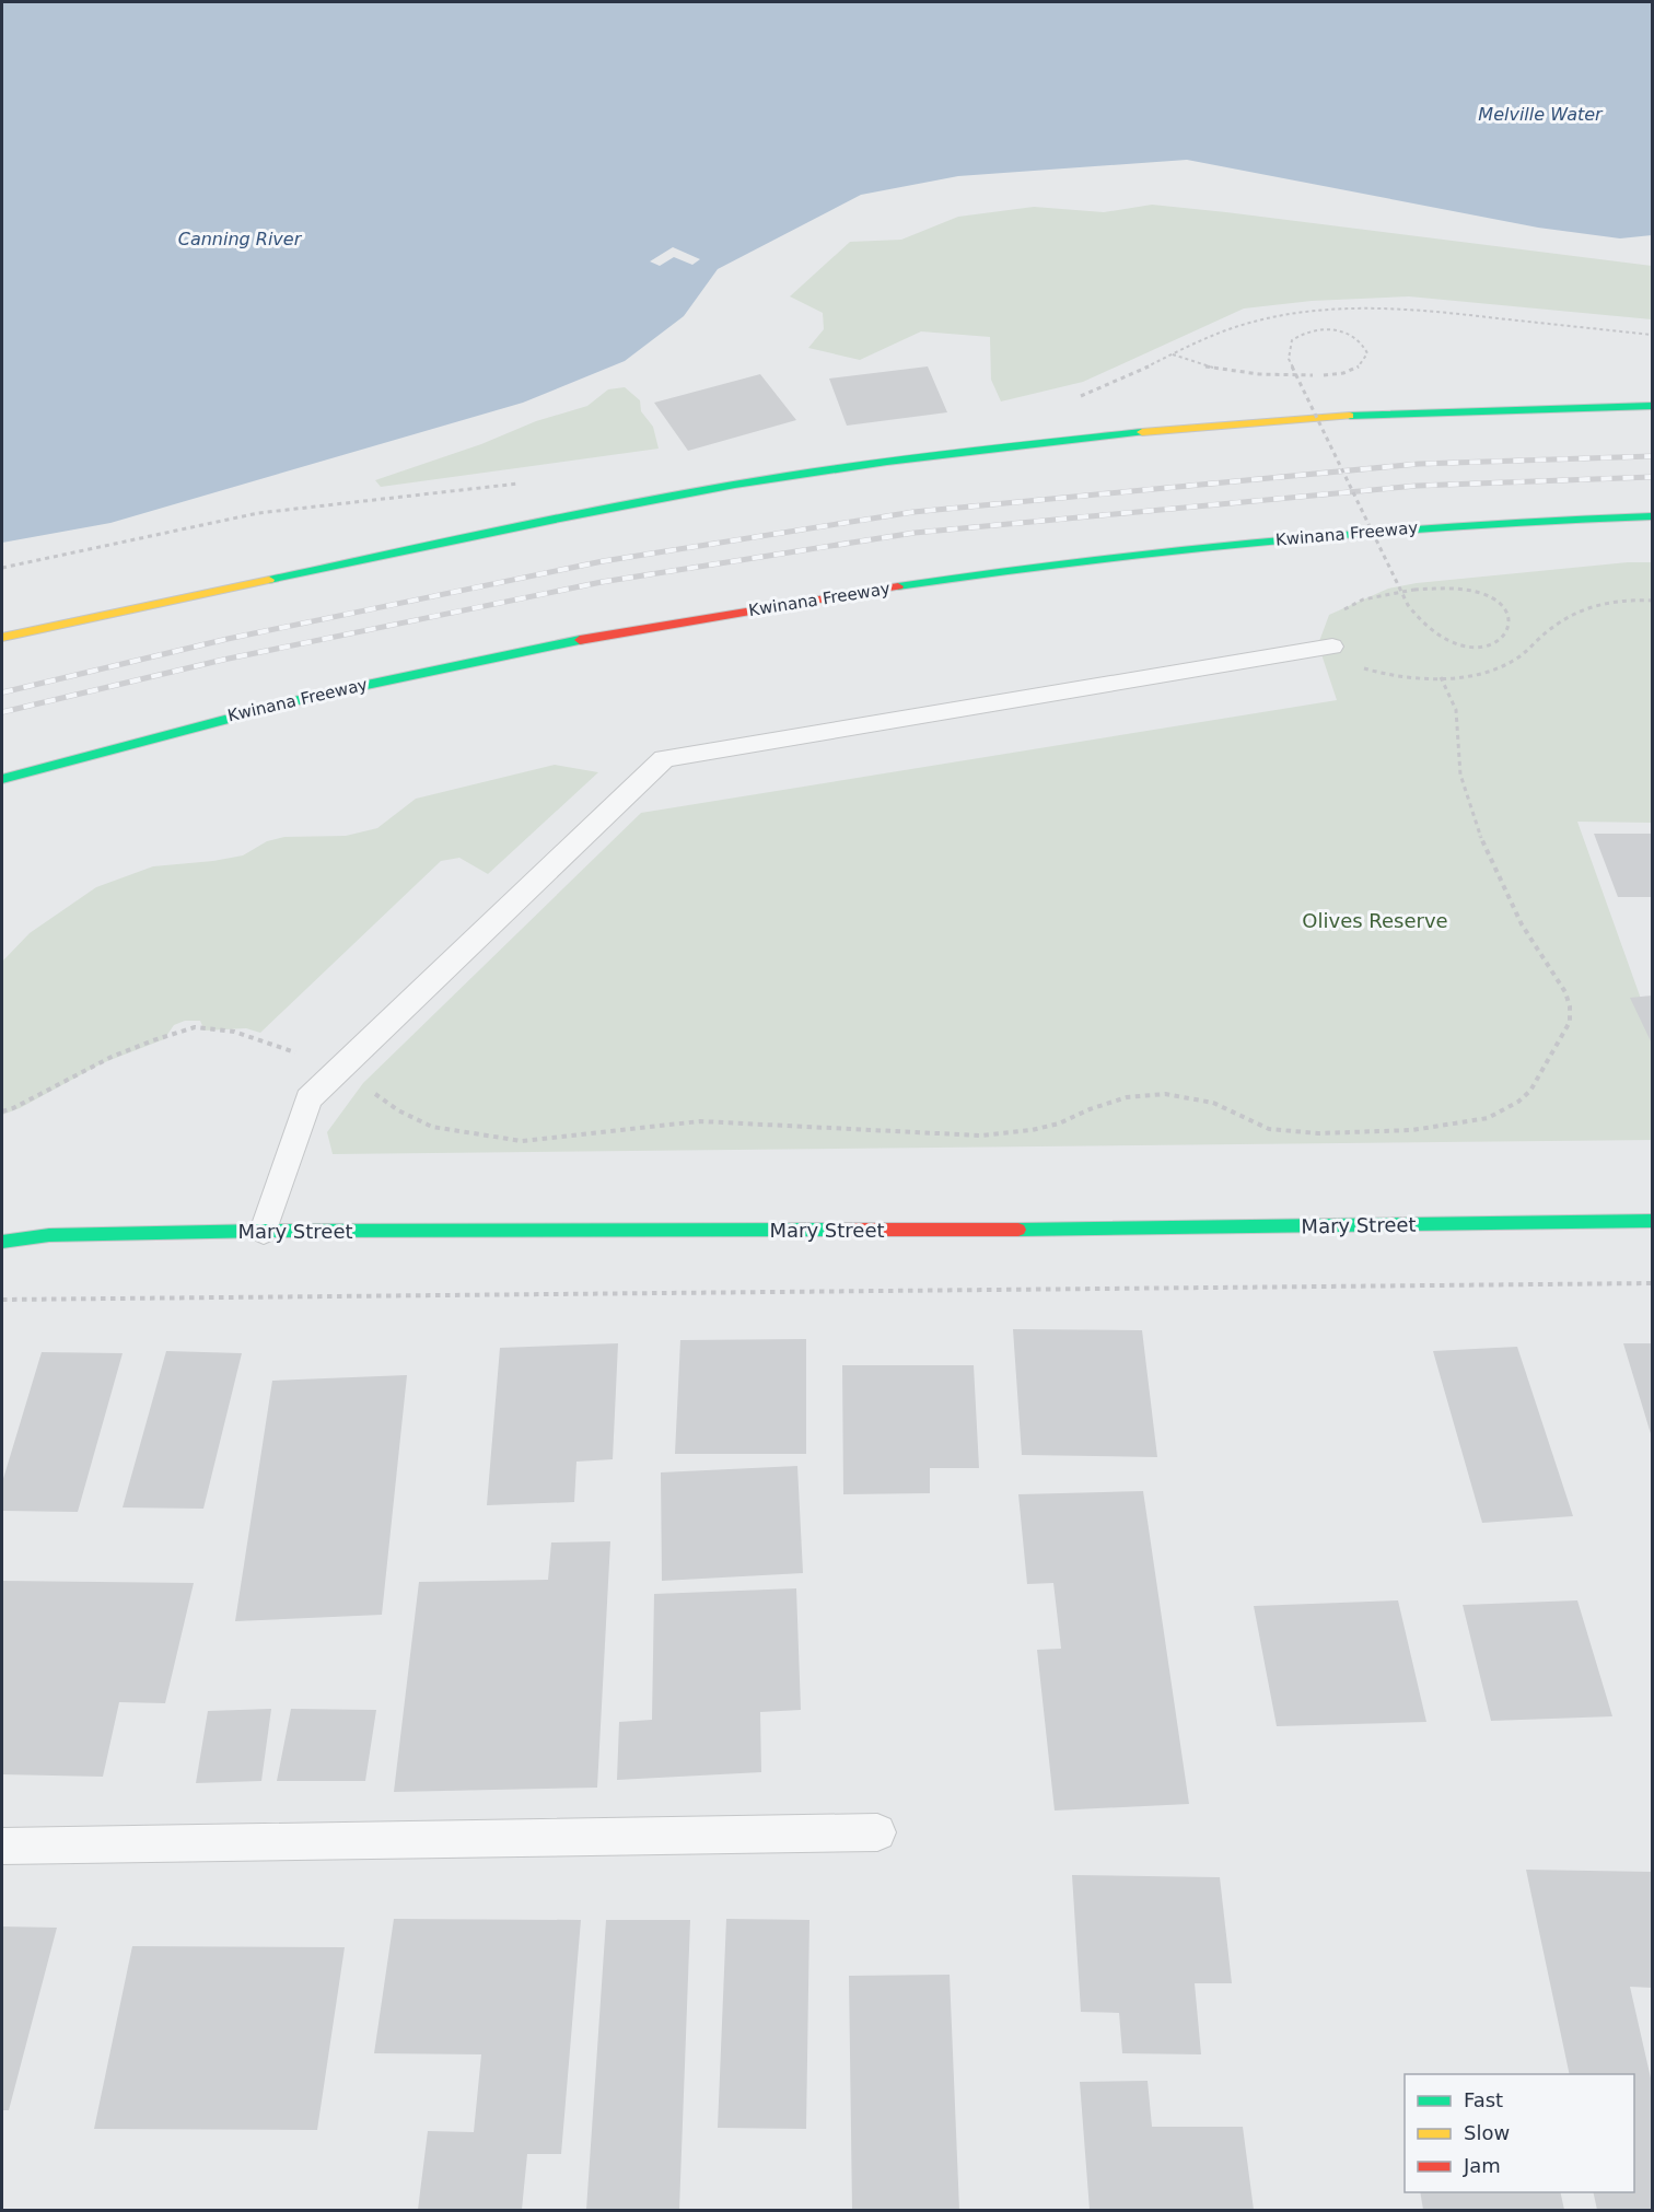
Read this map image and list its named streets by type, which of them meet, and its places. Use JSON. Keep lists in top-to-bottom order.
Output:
{
  "streets": {
    "main road": ["Kwinana Freeway", "Mary Street"]
  },
  "water": ["Melville Water", "Canning River"],
  "parks": ["Olives Reserve"],
  "legend": ["Fast", "Slow", "Jam"]
}
